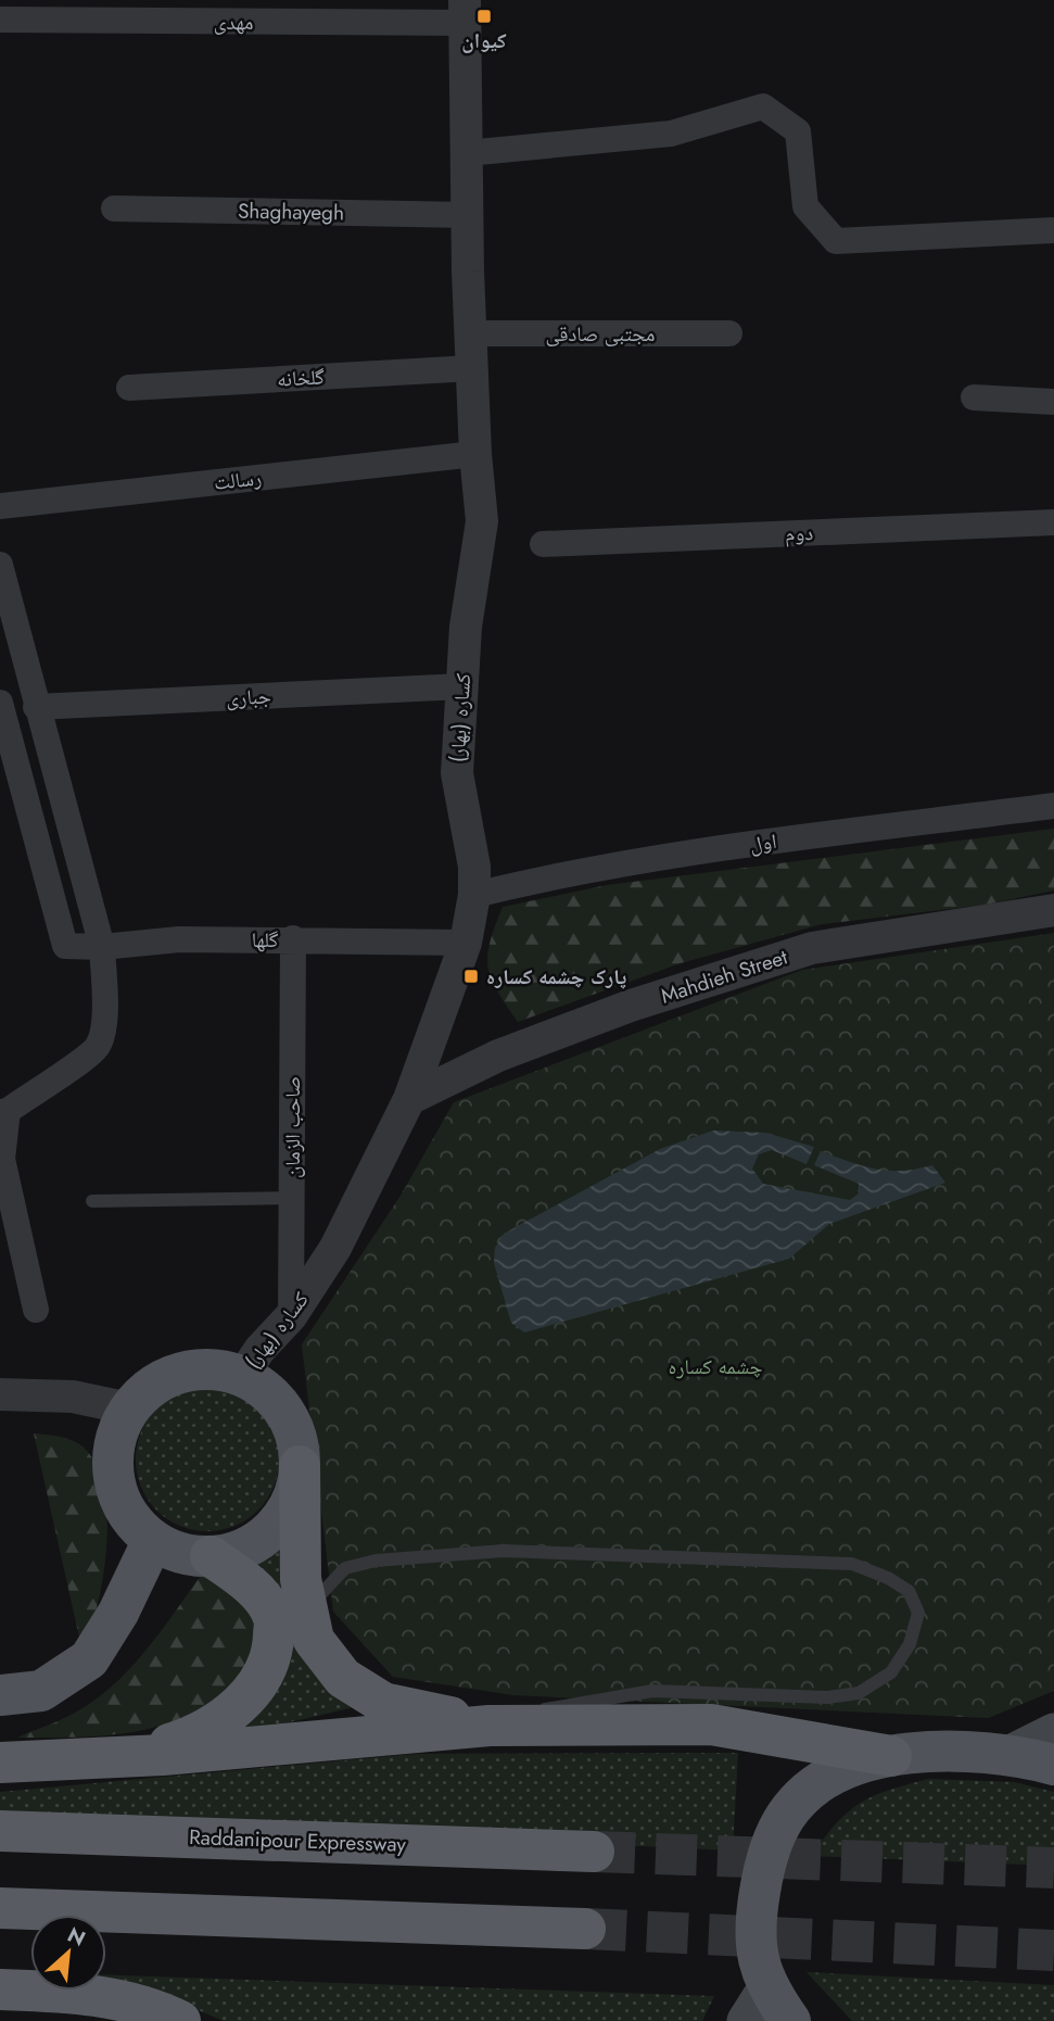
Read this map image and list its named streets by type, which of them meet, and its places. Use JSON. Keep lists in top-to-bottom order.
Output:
{
  "streets": {
    "highway": ["Raddanipour Expressway"],
    "street": [
      "مهدی",
      "Shaghayegh",
      "مجتبی صادقی",
      "گلخانه",
      "رسالت",
      "دوم",
      "جباری",
      "کساره (بهار)",
      "اول",
      "گلها",
      "Mahdieh Street",
      "صاحب الزمان"
    ]
  },
  "crossings": [
    ["مهدی", "کساره (بهار)"],
    ["Shaghayegh", "کساره (بهار)"],
    ["مجتبی صادقی", "کساره (بهار)"],
    ["گلخانه", "کساره (بهار)"],
    ["رسالت", "کساره (بهار)"],
    ["جباری", "کساره (بهار)"],
    ["کساره (بهار)", "اول"],
    ["کساره (بهار)", "گلها"],
    ["کساره (بهار)", "Mahdieh Street"],
    ["کساره (بهار)", "صاحب الزمان"],
    ["گلها", "صاحب الزمان"]
  ],
  "parks": ["چشمه کساره"],
  "places": {
    "transit": ["کیوان", "پارک چشمه کساره"]
  },
  "north": "top right"
}
